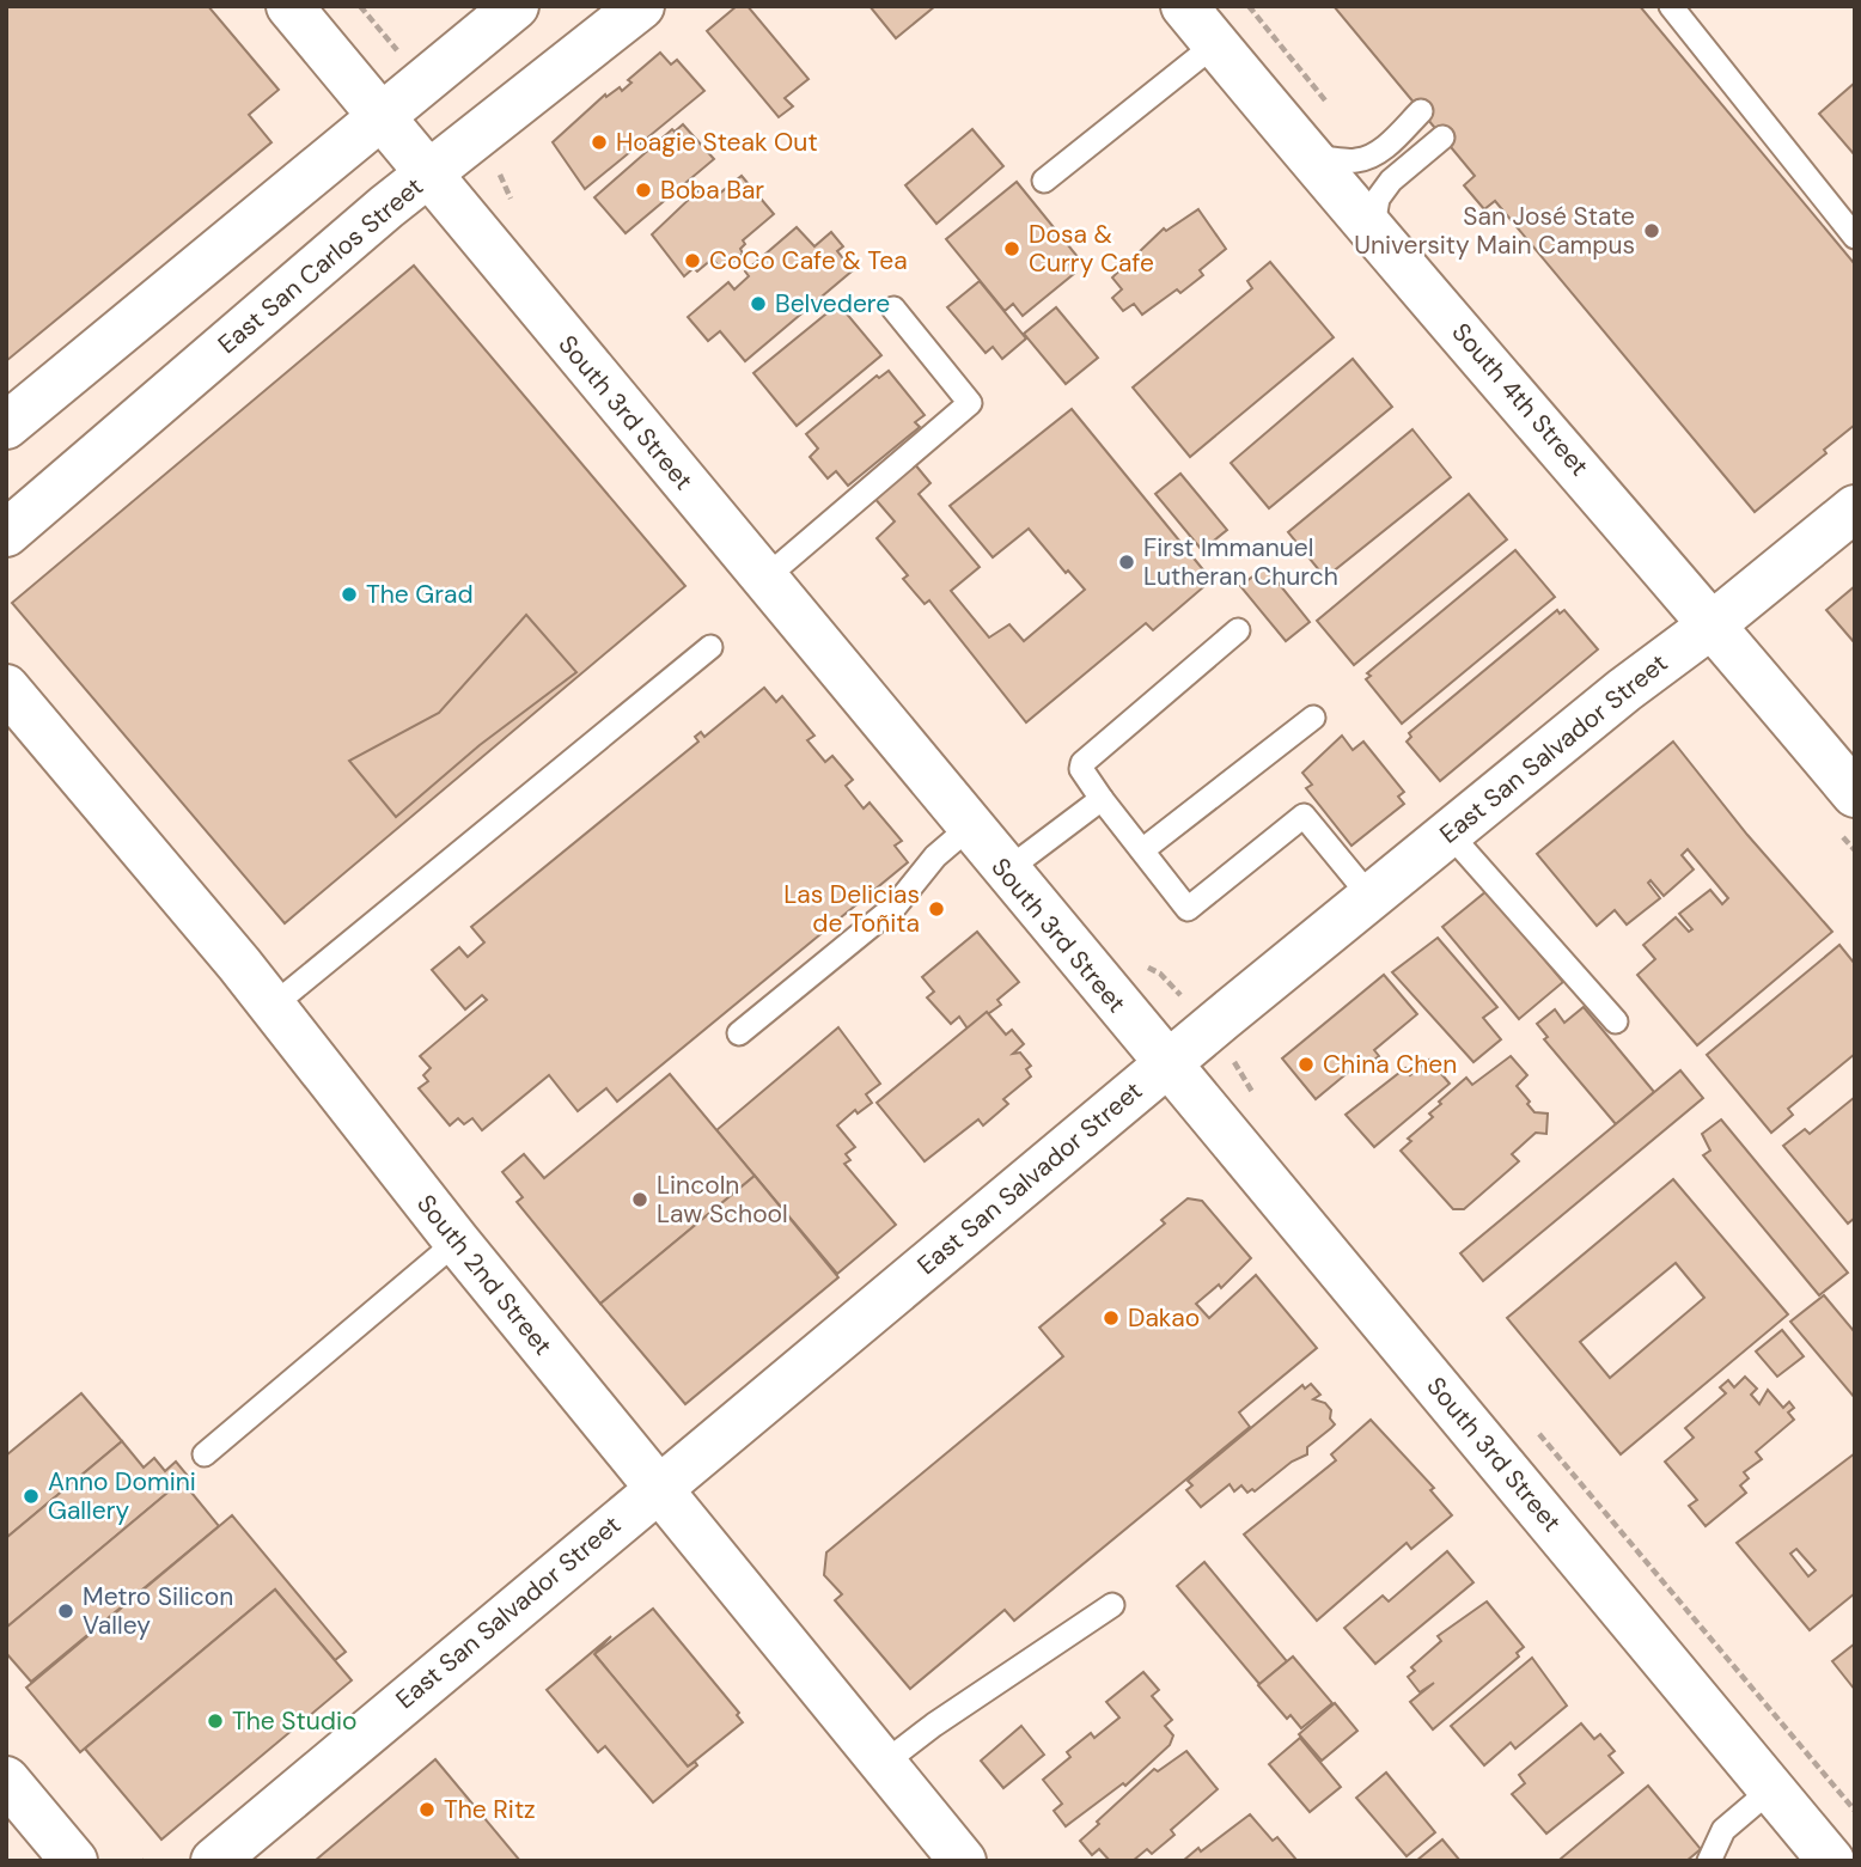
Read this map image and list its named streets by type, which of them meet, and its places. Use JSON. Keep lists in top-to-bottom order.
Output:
{
  "streets": {
    "street": [
      "East San Carlos Street",
      "South 4th Street",
      "South 3rd Street",
      "East San Salvador Street",
      "South 2nd Street"
    ]
  },
  "crossings": [
    ["East San Carlos Street", "South 3rd Street"],
    ["South 4th Street", "East San Salvador Street"],
    ["South 3rd Street", "East San Salvador Street"],
    ["East San Salvador Street", "South 2nd Street"]
  ],
  "places": [
    "Hoagie Steak Out",
    "Boba Bar",
    "San José State University Main Campus",
    "Dosa & Curry Cafe",
    "CoCo Cafe & Tea",
    "Belvedere",
    "First Immanuel Lutheran Church",
    "The Grad",
    "Las Delicias de Toñita",
    "China Chen",
    "Lincoln Law School",
    "Dakao",
    "Anno Domini Gallery",
    "Metro Silicon Valley",
    "The Studio",
    "The Ritz"
  ]
}
